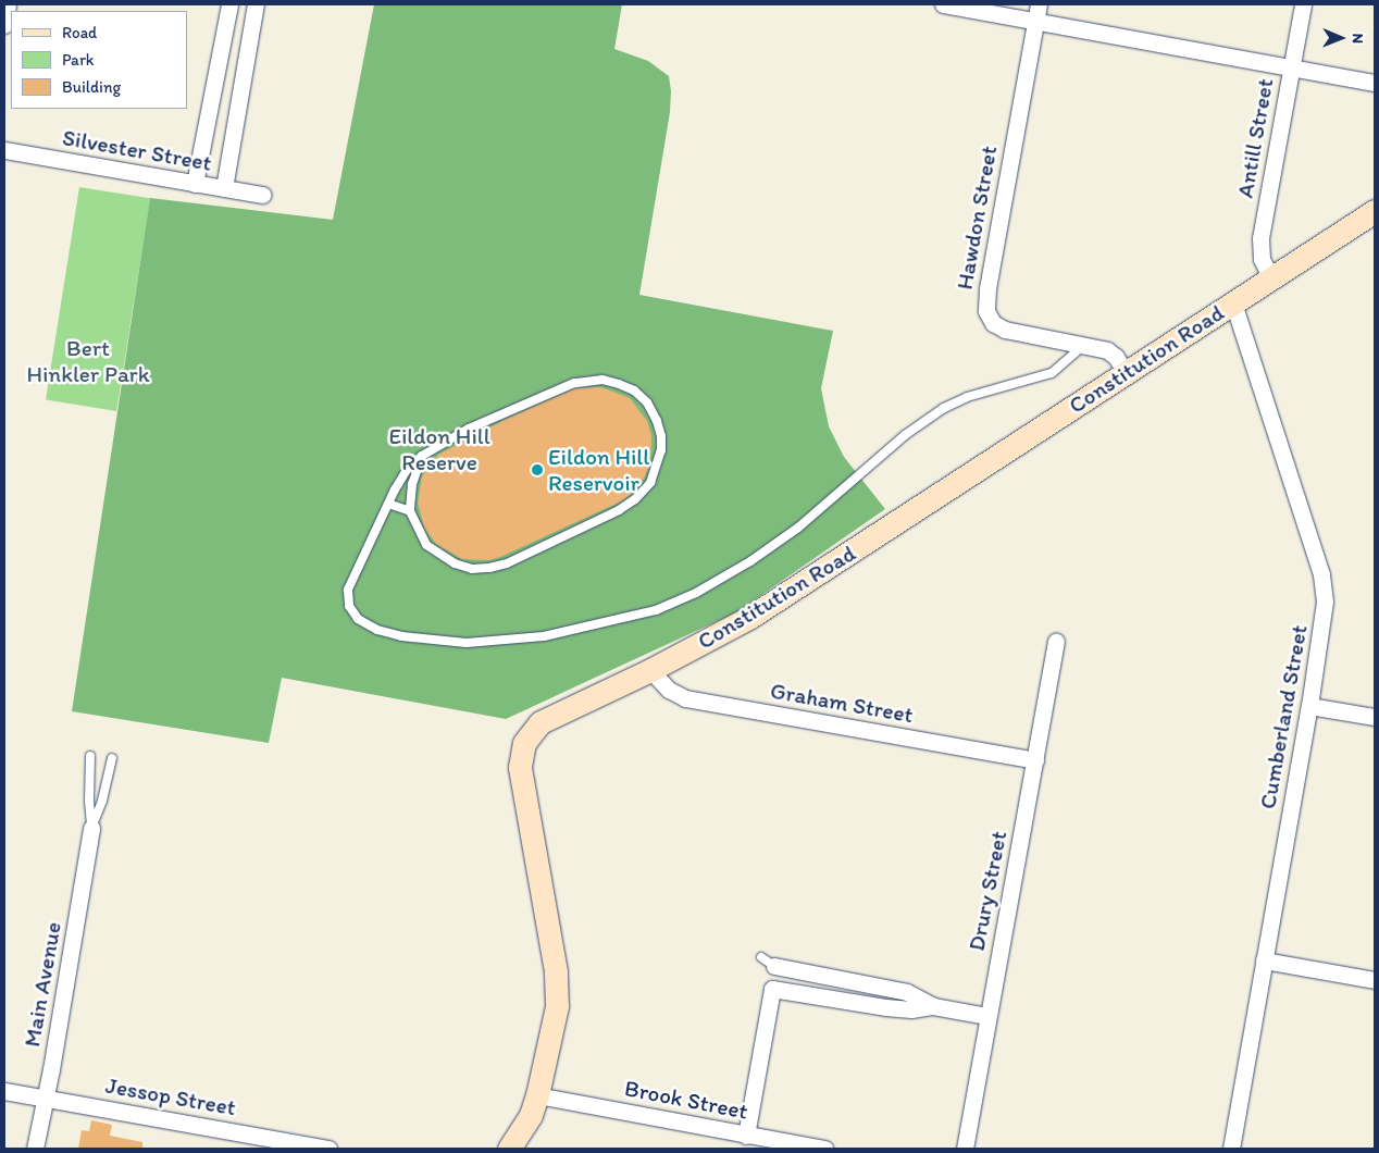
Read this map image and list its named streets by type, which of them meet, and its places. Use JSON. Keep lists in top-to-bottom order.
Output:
{
  "streets": {
    "street": [
      "Antill Street",
      "Silvester Street",
      "Hawdon Street",
      "Constitution Road",
      "Graham Street",
      "Cumberland Street",
      "Drury Street",
      "Main Avenue",
      "Jessop Street",
      "Brook Street"
    ]
  },
  "crossings": [
    ["Antill Street", "Constitution Road"],
    ["Hawdon Street", "Constitution Road"],
    ["Constitution Road", "Graham Street"],
    ["Constitution Road", "Cumberland Street"],
    ["Constitution Road", "Brook Street"],
    ["Graham Street", "Drury Street"],
    ["Main Avenue", "Jessop Street"]
  ],
  "parks": ["Bert Hinkler Park", "Eildon Hill Reserve"],
  "places": ["Eildon Hill Reservoir"],
  "legend": ["Road", "Park", "Building"],
  "north": "right"
}
